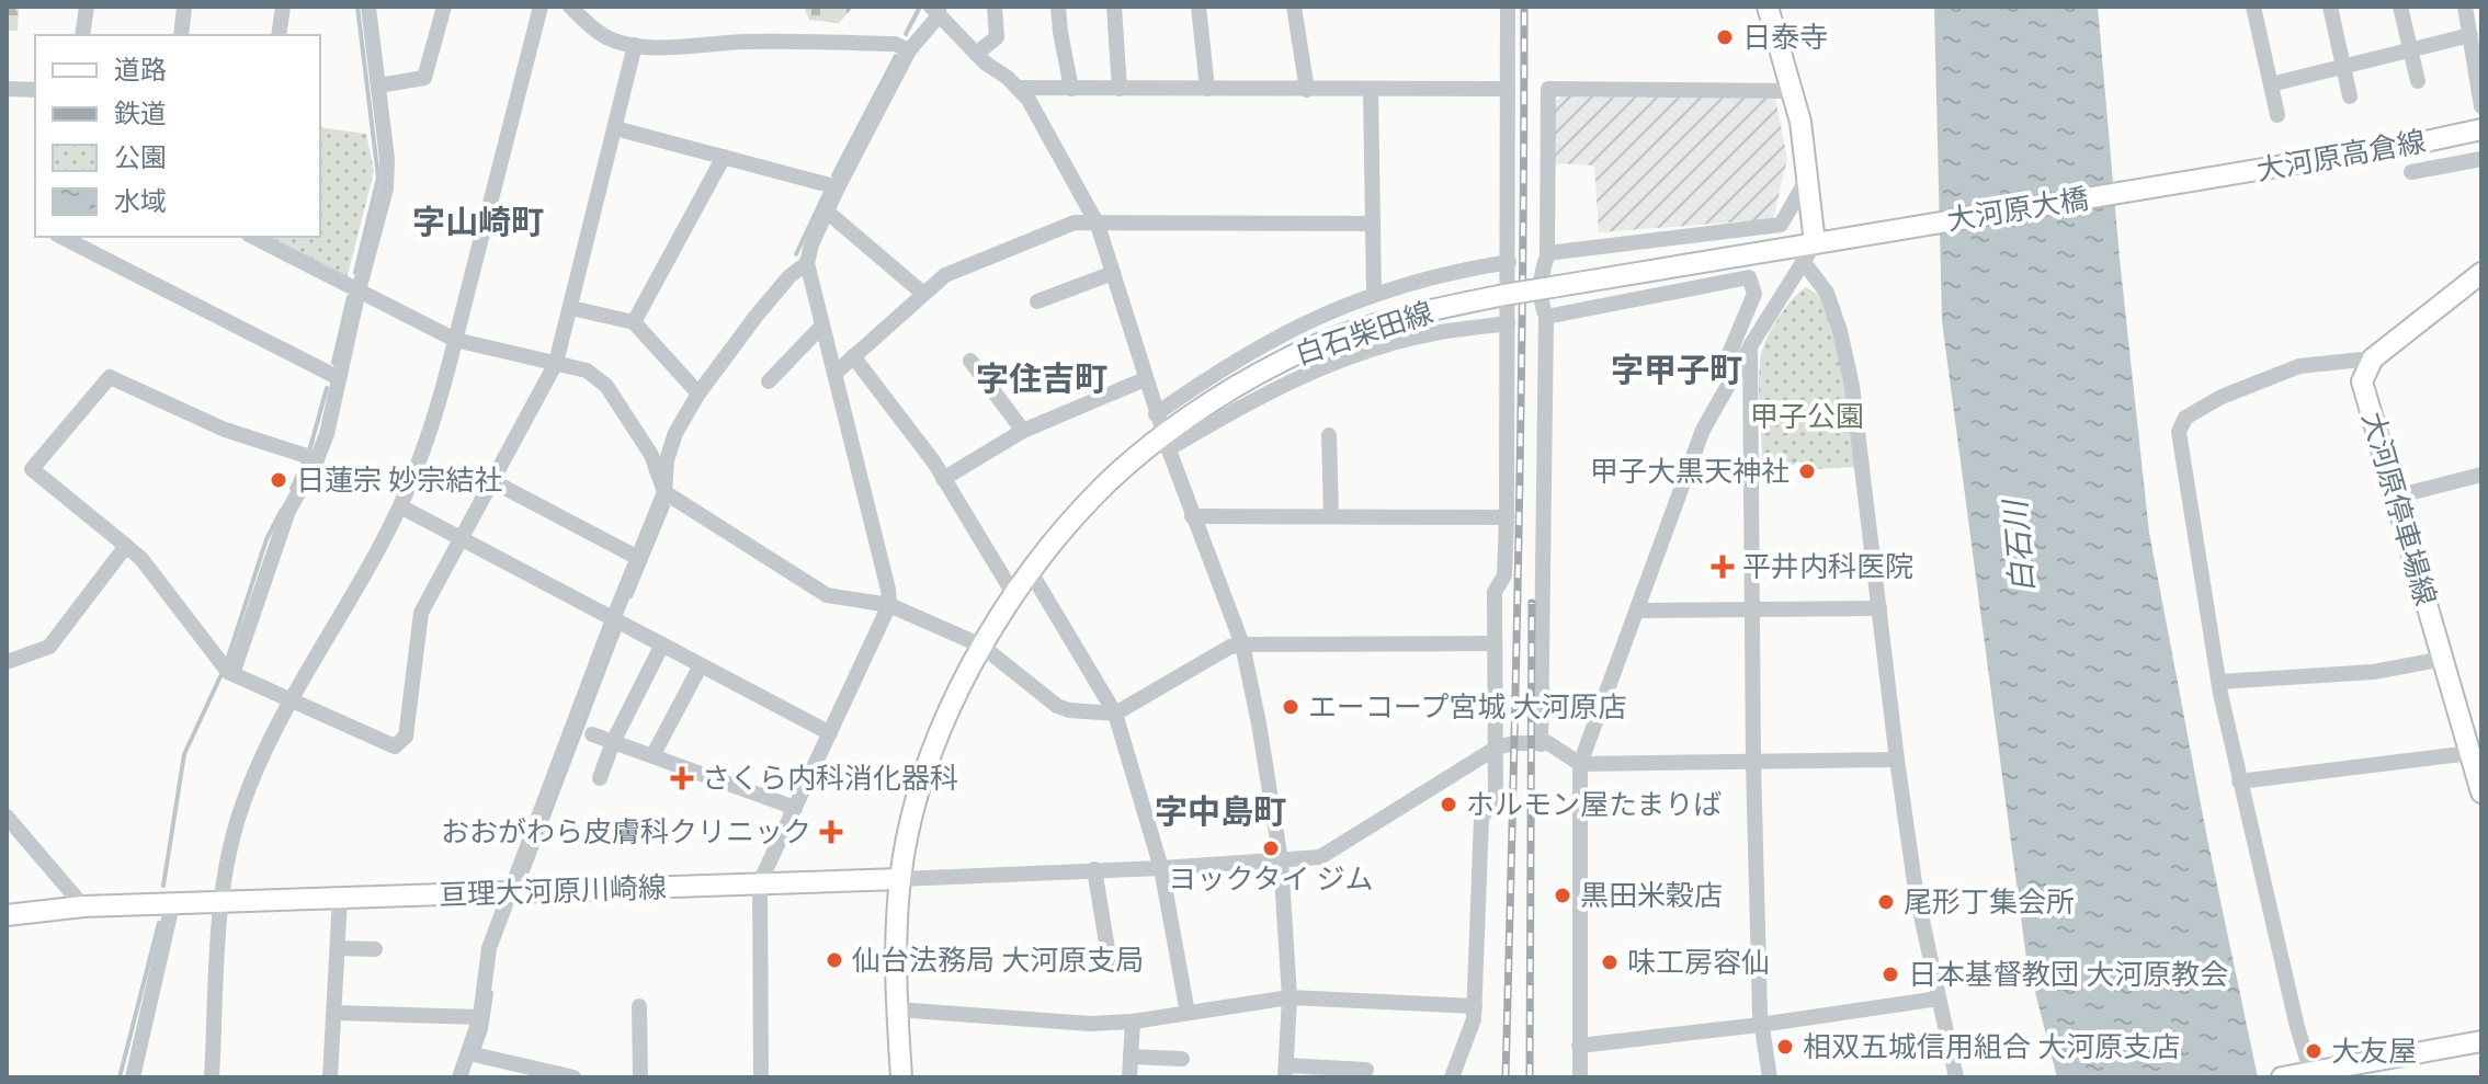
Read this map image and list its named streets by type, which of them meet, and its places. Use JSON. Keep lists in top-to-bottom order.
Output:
{
  "streets": {
    "main road": [
      "大河原高倉線",
      "大河原大橋",
      "白石柴田線",
      "大河原停車場線",
      "亘理大河原川崎線"
    ]
  },
  "crossings": [
    ["大河原高倉線", "大河原大橋"],
    ["大河原大橋", "白石柴田線"],
    ["白石柴田線", "亘理大河原川崎線"]
  ],
  "districts": [
    "字山崎町",
    "字甲子町",
    "字住吉町",
    "字中島町"
  ],
  "water": ["白石川"],
  "parks": ["甲子公園"],
  "places": {
    "other": [
      "日泰寺",
      "甲子大黒天神社",
      "日蓮宗 妙宗結社",
      "エーコープ宮城 大河原店",
      "ホルモン屋たまりば",
      "ヨックタイ ジム",
      "黒田米穀店",
      "尾形丁集会所",
      "仙台法務局 大河原支局",
      "味工房容仙",
      "日本基督教団 大河原教会",
      "相双五城信用組合 大河原支店",
      "大友屋"
    ],
    "health": ["平井内科医院", "さくら内科消化器科", "おおがわら皮膚科クリニック"]
  },
  "legend": [
    "道路",
    "鉄道",
    "公園",
    "水域"
  ]
}
